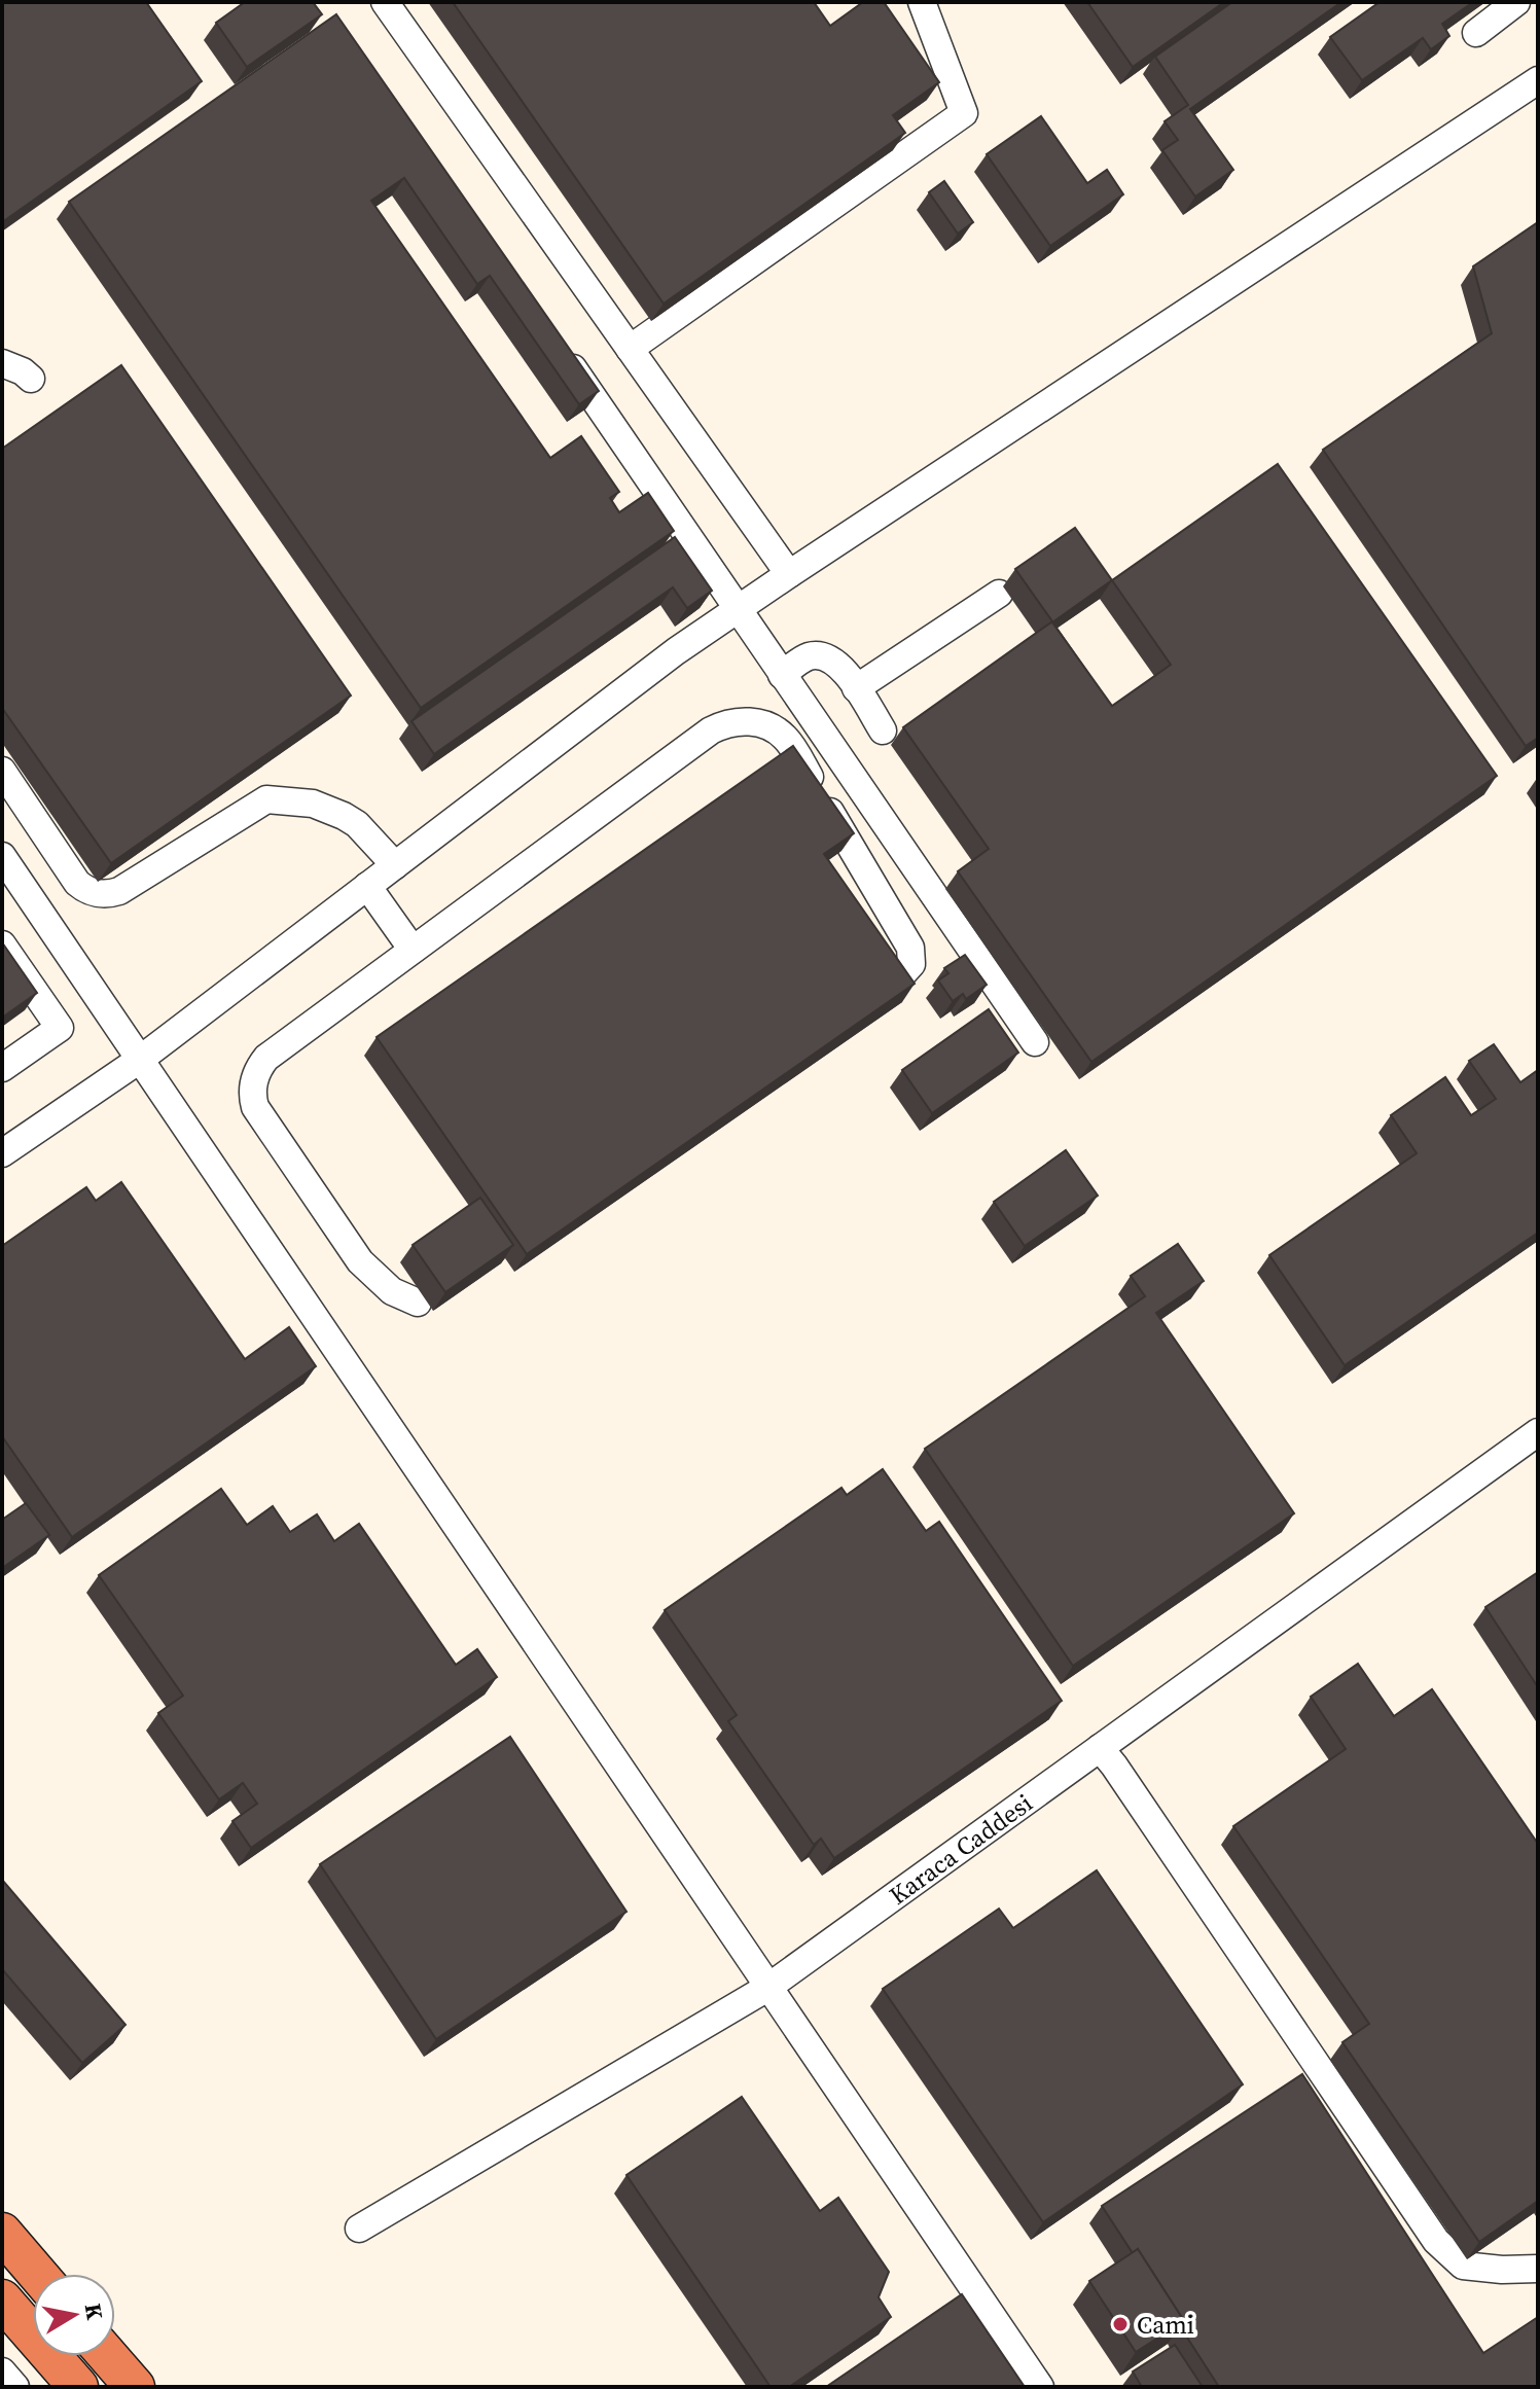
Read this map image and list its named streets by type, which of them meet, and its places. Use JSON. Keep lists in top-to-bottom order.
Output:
{
  "streets": {
    "street": ["Karaca Caddesi"]
  },
  "places": ["Cami"],
  "north": "right"
}
